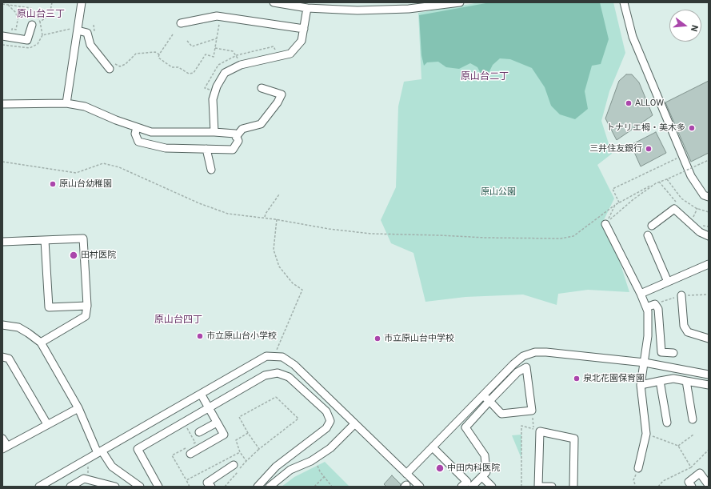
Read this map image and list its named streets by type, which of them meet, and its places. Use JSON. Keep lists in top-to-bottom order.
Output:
{
  "districts": ["原山台三丁", "原山台二丁", "原山台四丁"],
  "parks": ["原山公園"],
  "places": [
    "ALLOW",
    "トナリエ栂・美木多",
    "三井住友銀行",
    "原山台幼稚園",
    "田村医院",
    "市立原山台小学校",
    "市立原山台中学校",
    "泉北花園保育園",
    "中田内科医院"
  ],
  "north": "right"
}
